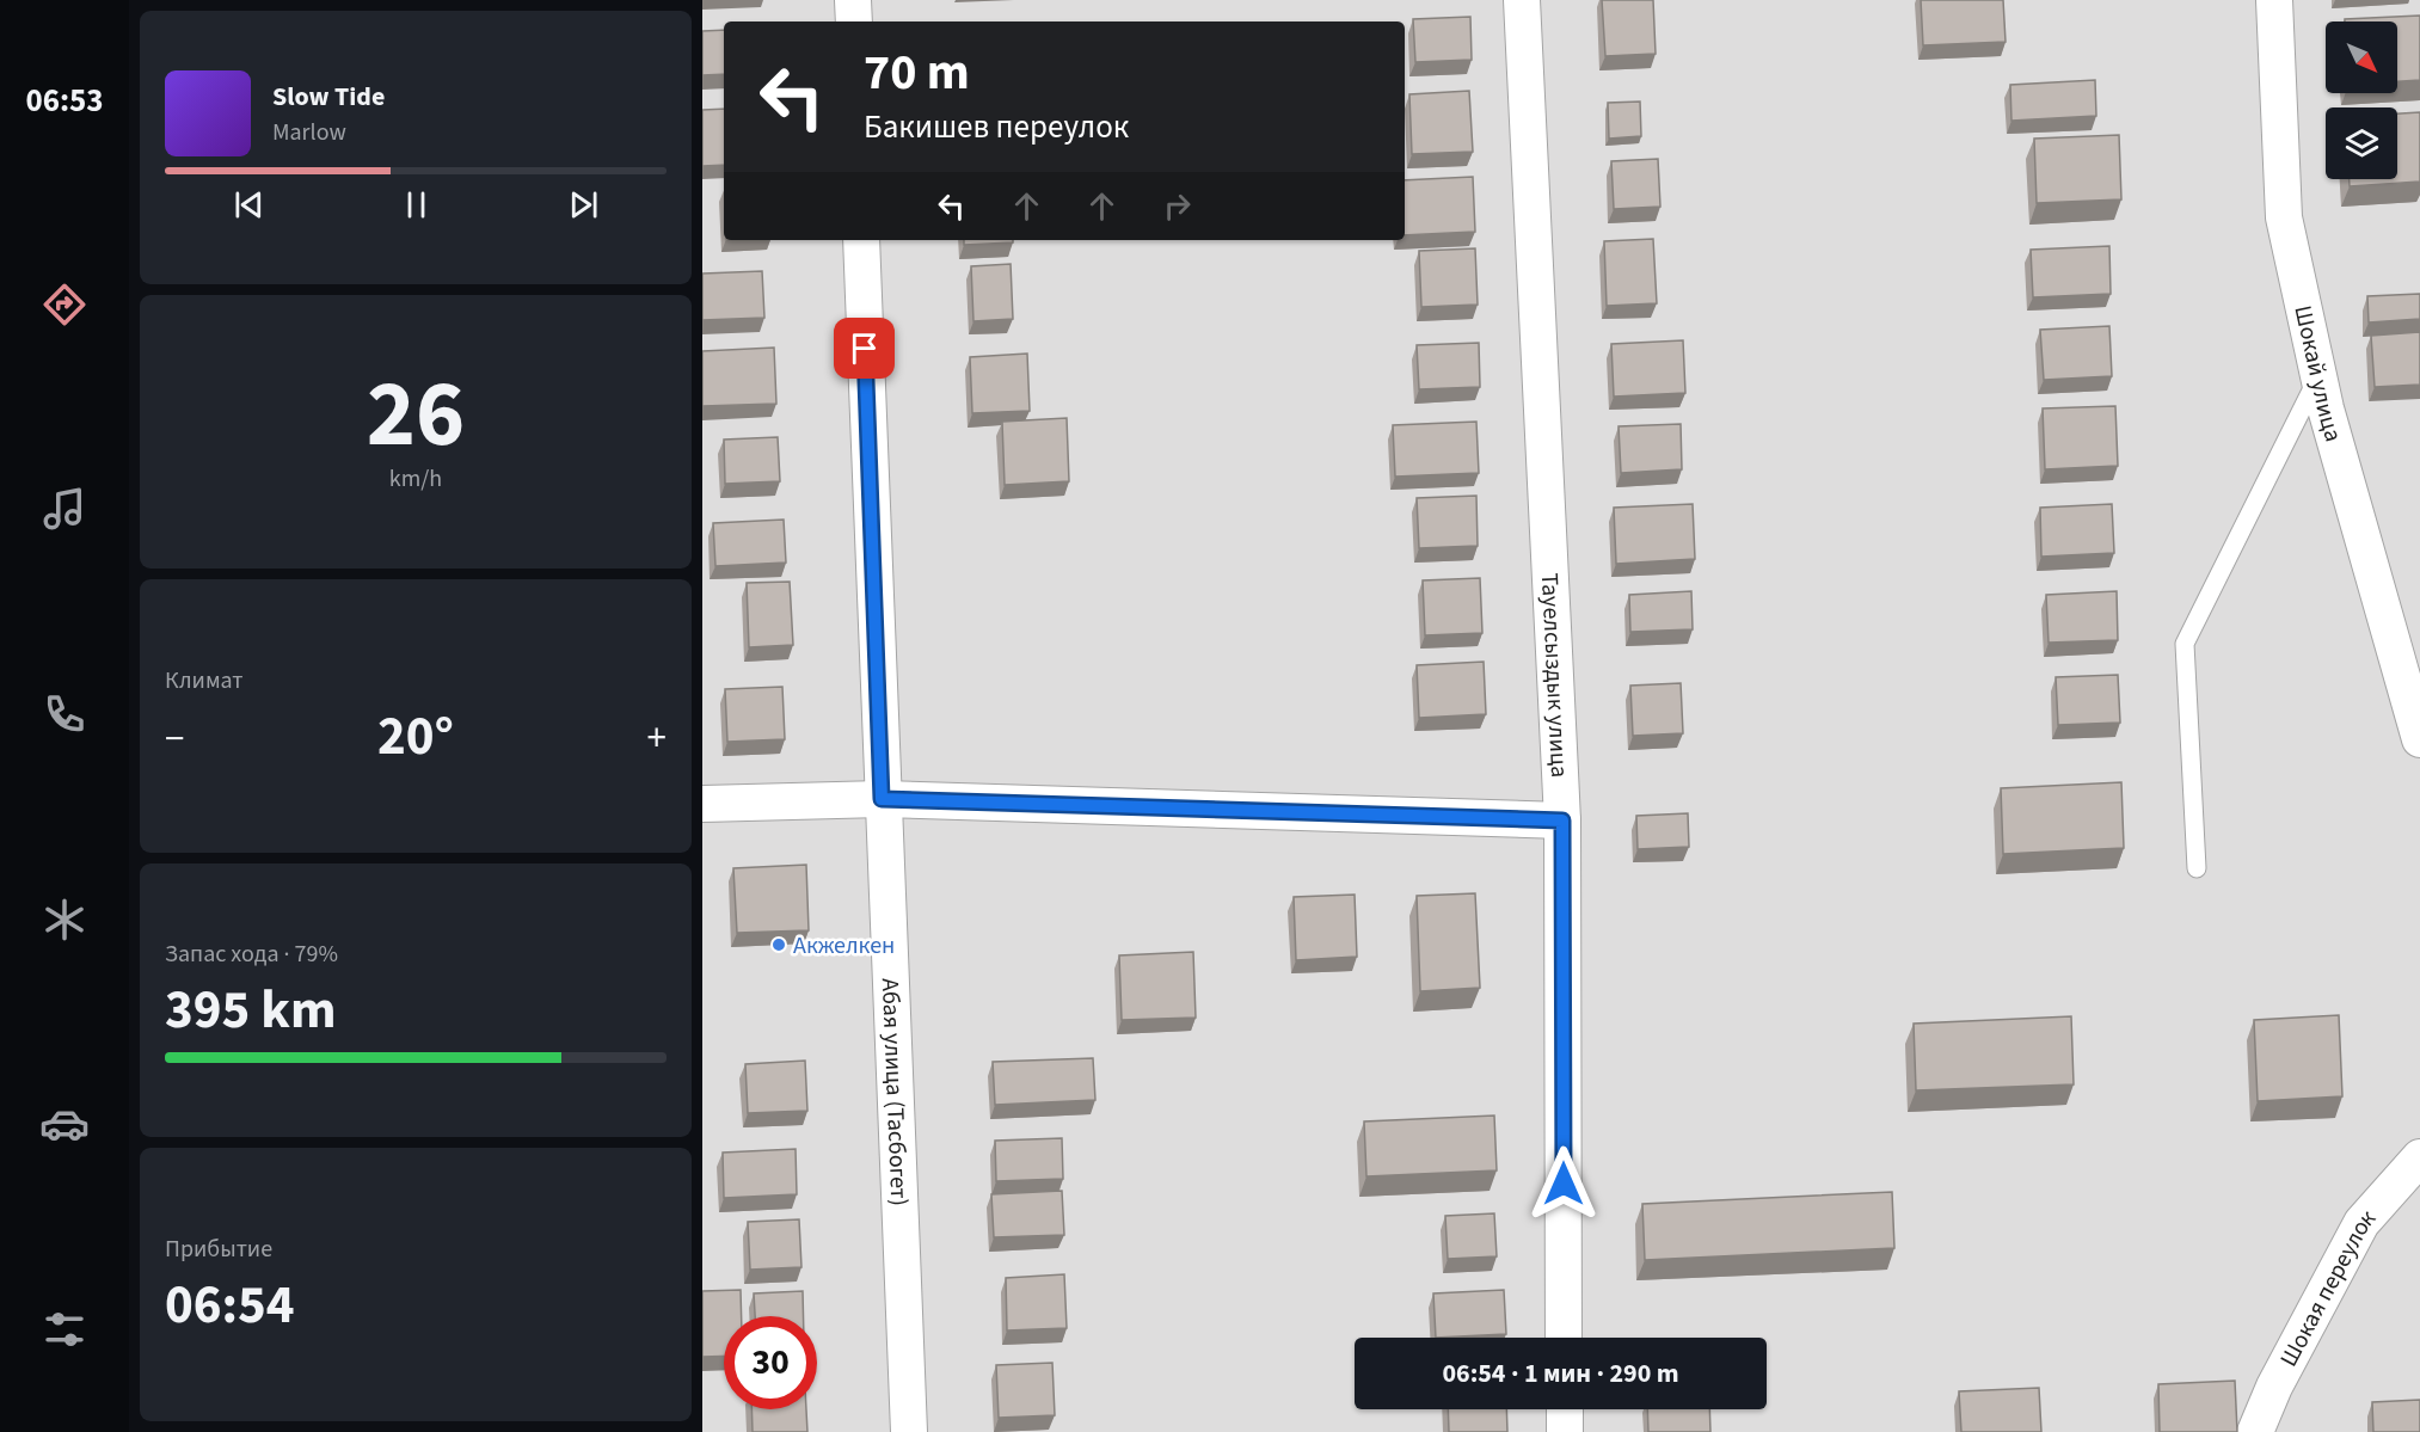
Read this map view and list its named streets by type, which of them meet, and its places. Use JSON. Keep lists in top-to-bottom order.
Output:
{
  "streets": {
    "street": [
      "Шокай улица",
      "Тауелсыздык улица",
      "Абая улица (Тасбогет)",
      "Шокая переулок"
    ]
  },
  "places": ["Акжелкен"],
  "north": "bottom right",
  "page": {
    "tabs": "06:53",
    "turn": ["70 m", "Бакишев переулок"],
    "song": ["Slow Tide", "Marlow"],
    "tile": [
      ["26", "km/h"],
      "Климат",
      ["Запас хода · 79%", "395 km"],
      ["Прибытие", "06:54"]
    ],
    "heat": ["−", "20°", "+"],
    "limit": "30",
    "trip": "06:54 · 1 мин · 290 m"
  }
}
